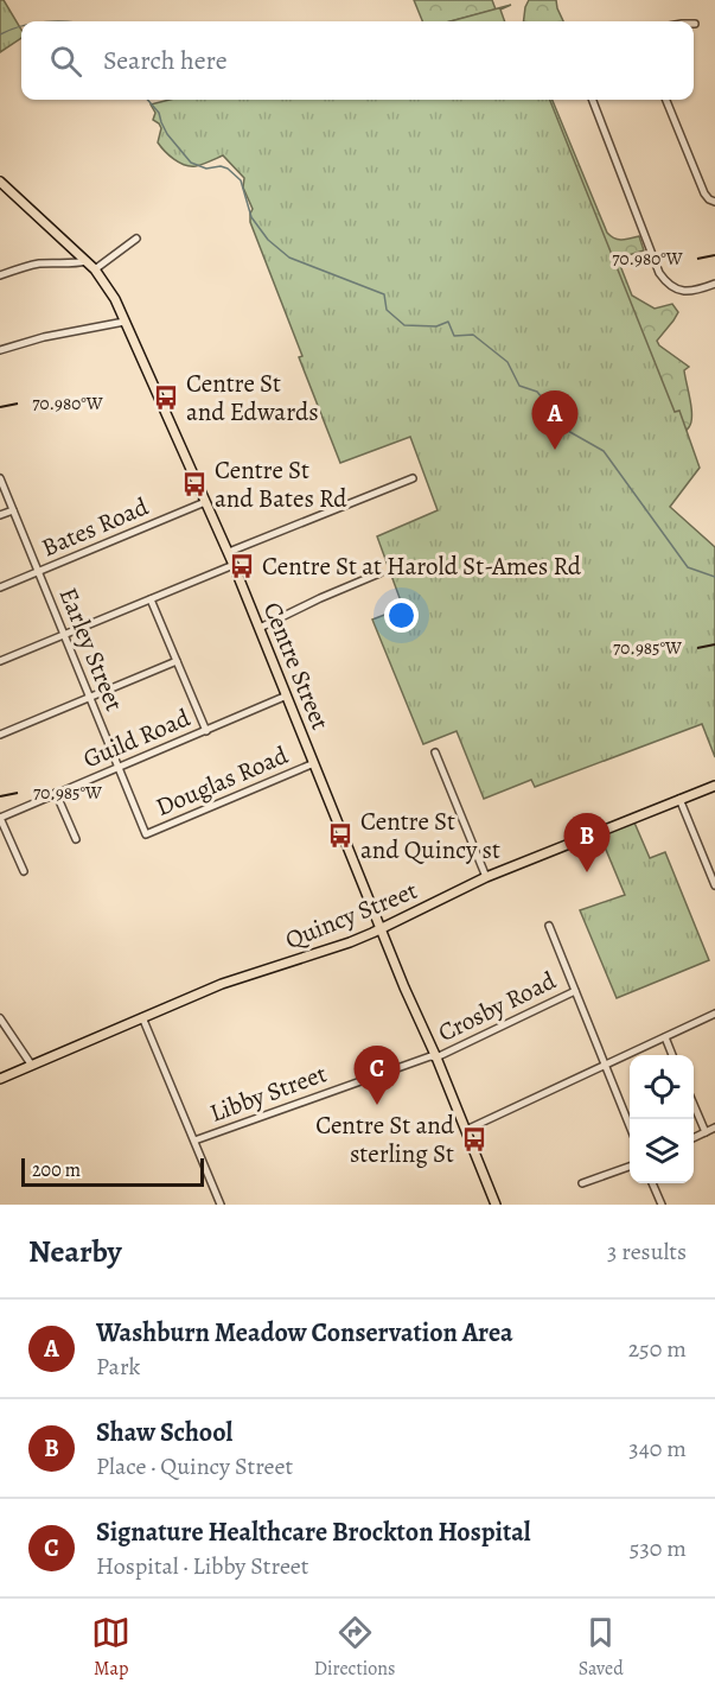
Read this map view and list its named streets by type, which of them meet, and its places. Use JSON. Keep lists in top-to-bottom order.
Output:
{
  "streets": {
    "main road": ["Centre Street", "Quincy Street"],
    "street": [
      "Bates Road",
      "Earley Street",
      "Guild Road",
      "Douglas Road",
      "Crosby Road",
      "Libby Street"
    ]
  },
  "crossings": [
    ["Bates Road", "Earley Street"],
    ["Bates Road", "Centre Street"],
    ["Earley Street", "Guild Road"],
    ["Earley Street", "Douglas Road"],
    ["Centre Street", "Guild Road"],
    ["Centre Street", "Douglas Road"],
    ["Centre Street", "Quincy Street"],
    ["Centre Street", "Crosby Road"],
    ["Centre Street", "Libby Street"],
    ["Crosby Road", "Libby Street"]
  ],
  "places": {
    "bus stop": [
      "Centre St and Edwards",
      "Centre St and Bates Rd",
      "Centre St at Harold St-Ames Rd",
      "Centre St and Quincy st",
      "Centre St and sterling St"
    ]
  },
  "scale_bar": "200 m",
  "page": {
    "search": "Search here",
    "pins": ["A", "B", "C"],
    "scale": "200 m",
    "heading": ["Nearby", "3 results"],
    "list": [
      {
        "mark": "A",
        "name": "Washburn Meadow Conservation Area",
        "note": "Park",
        "value": "250 m"
      },
      {
        "mark": "B",
        "name": "Shaw School",
        "note": "Place · Quincy Street",
        "value": "340 m"
      },
      {
        "mark": "C",
        "name": "Signature Healthcare Brockton Hospital",
        "note": "Hospital · Libby Street",
        "value": "530 m"
      }
    ],
    "nav": ["Map", "Directions", "Saved"]
  },
  "coordinates": ["70.980°W", "70.985°W"]
}
